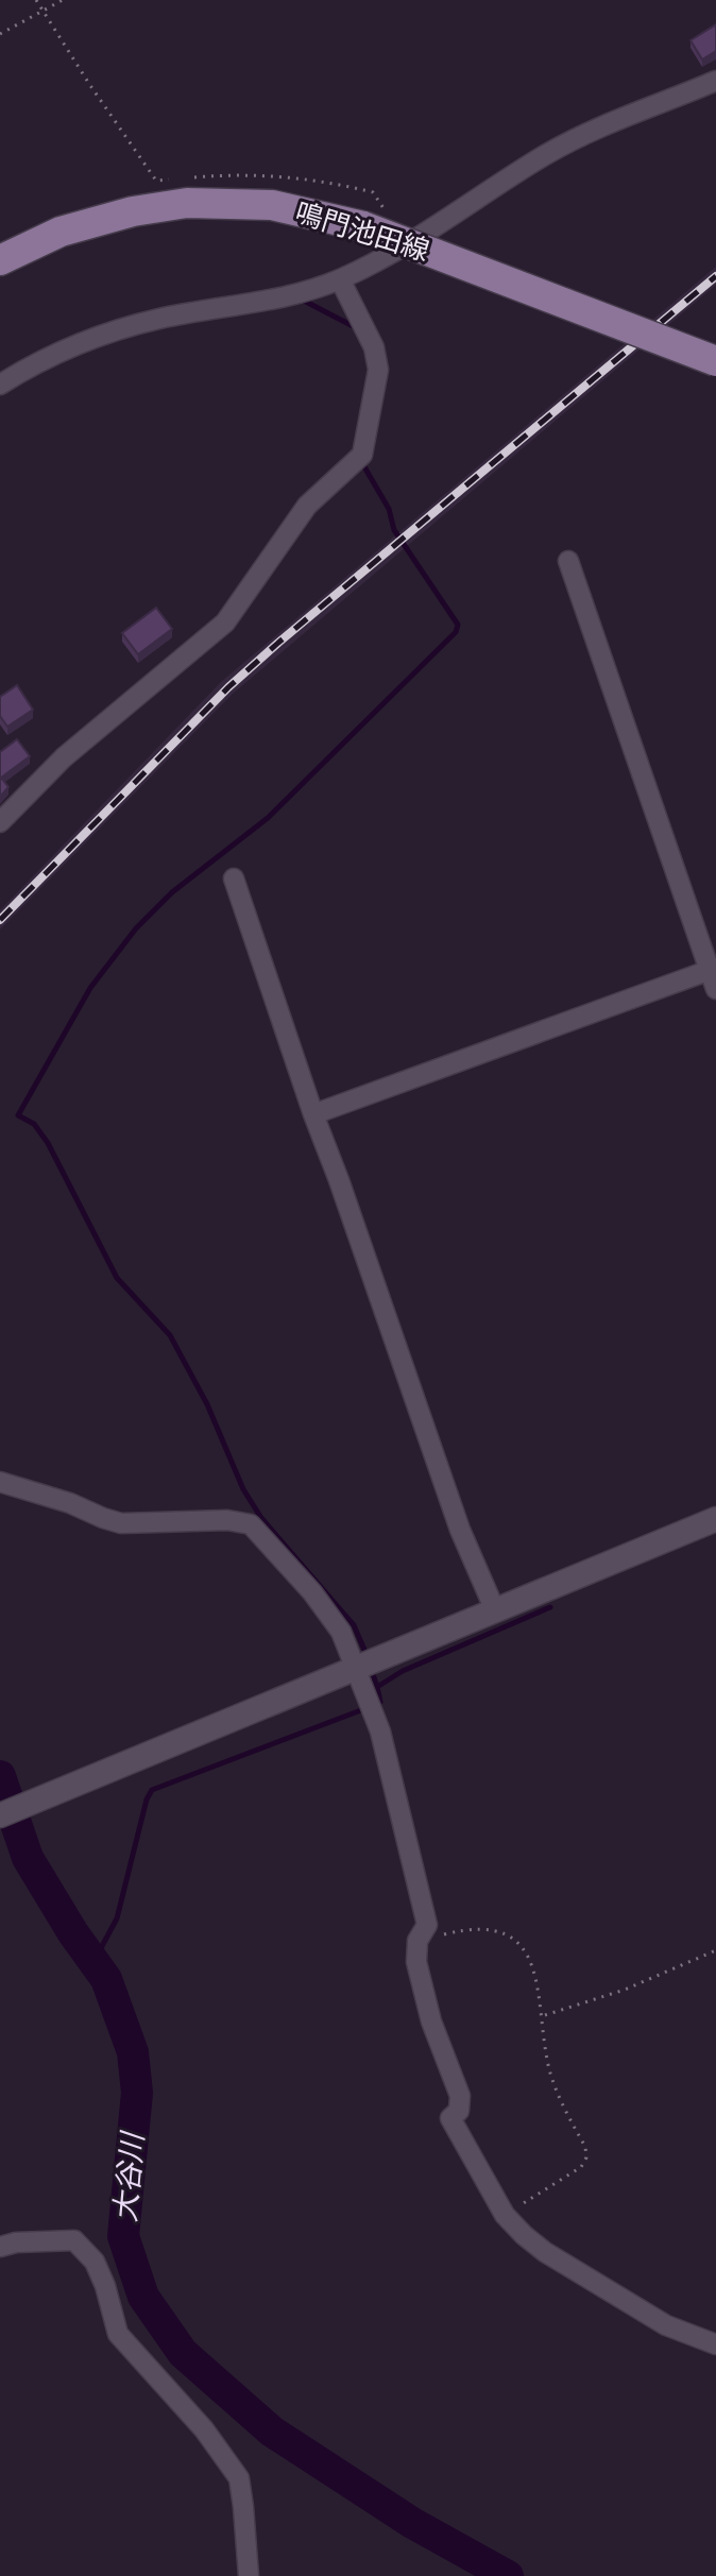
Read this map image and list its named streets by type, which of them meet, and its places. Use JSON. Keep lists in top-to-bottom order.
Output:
{
  "streets": {
    "main road": ["鳴門池田線"]
  },
  "water": ["大谷川"]
}
